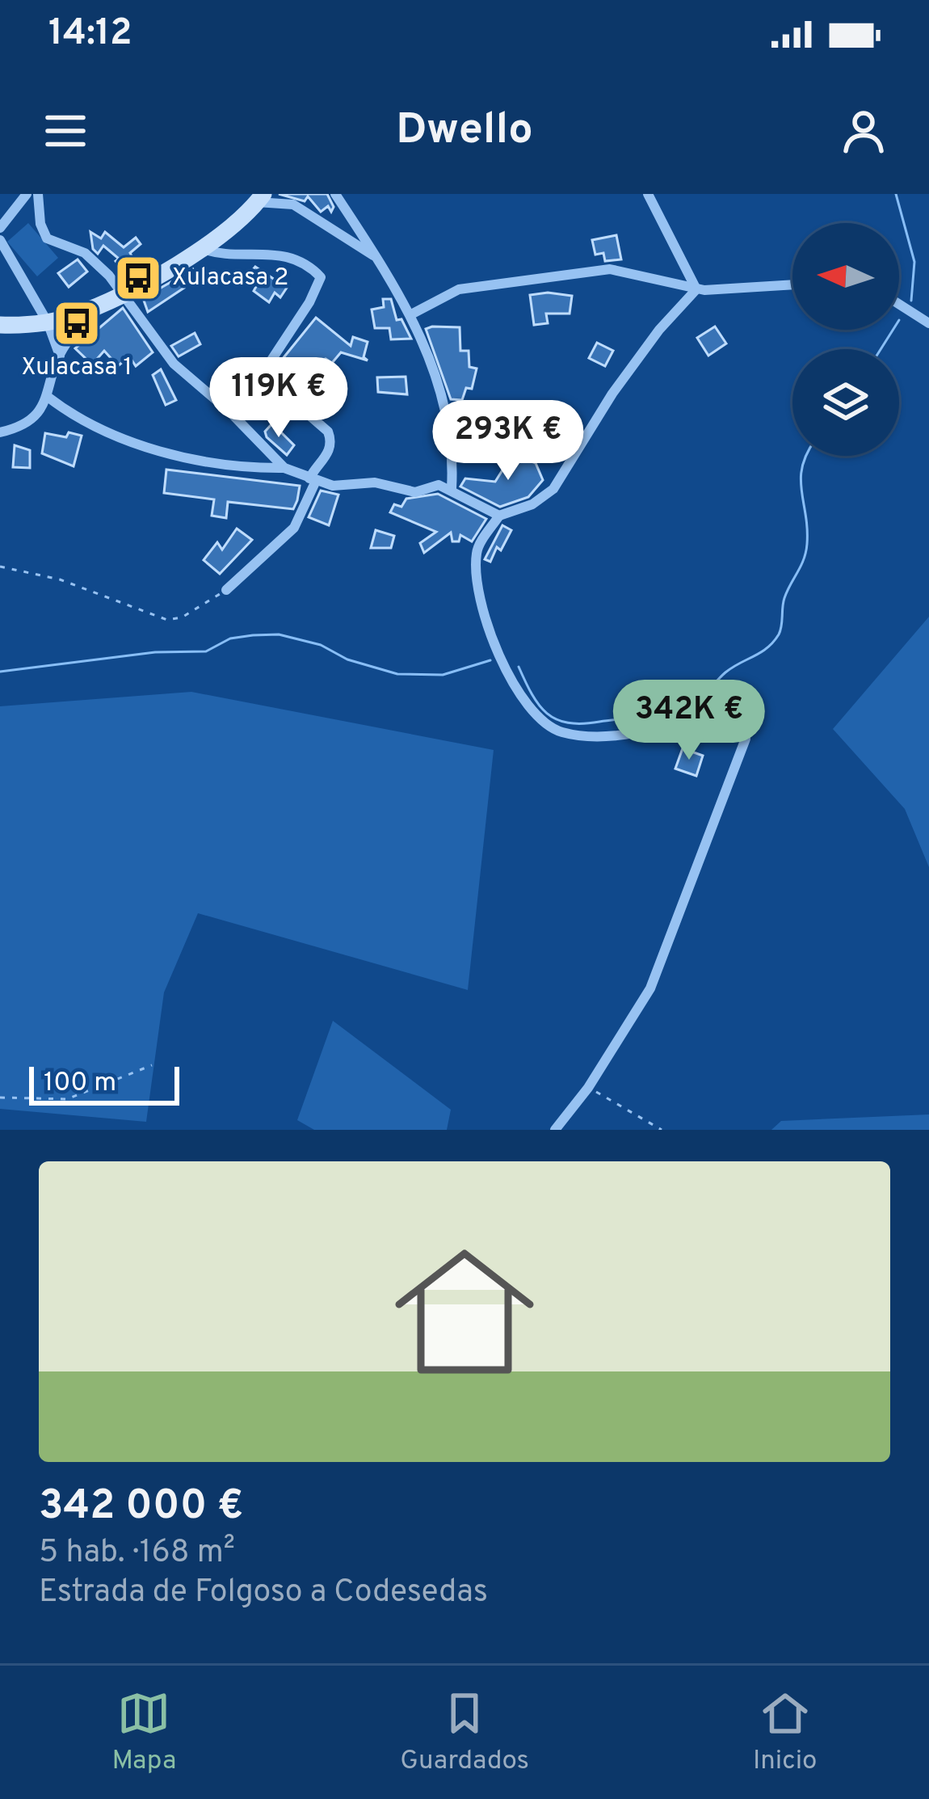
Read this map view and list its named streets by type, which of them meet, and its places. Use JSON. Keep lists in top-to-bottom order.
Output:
{
  "places": {
    "bus stop": ["Xulacasa 2", "Xulacasa 1"]
  },
  "scale_bar": "100 m",
  "north": "left",
  "page": {
    "status": "14:12",
    "header": "Dwello",
    "price": ["119K €", "293K €", "342K €"],
    "scale": "100 m",
    "list": [
      {
        "name": "342 000 €",
        "note": "5 hab. · 168 m² · Estrada de Folgoso a Codesedas"
      }
    ],
    "tabs": ["Mapa", "Guardados", "Inicio"]
  }
}
